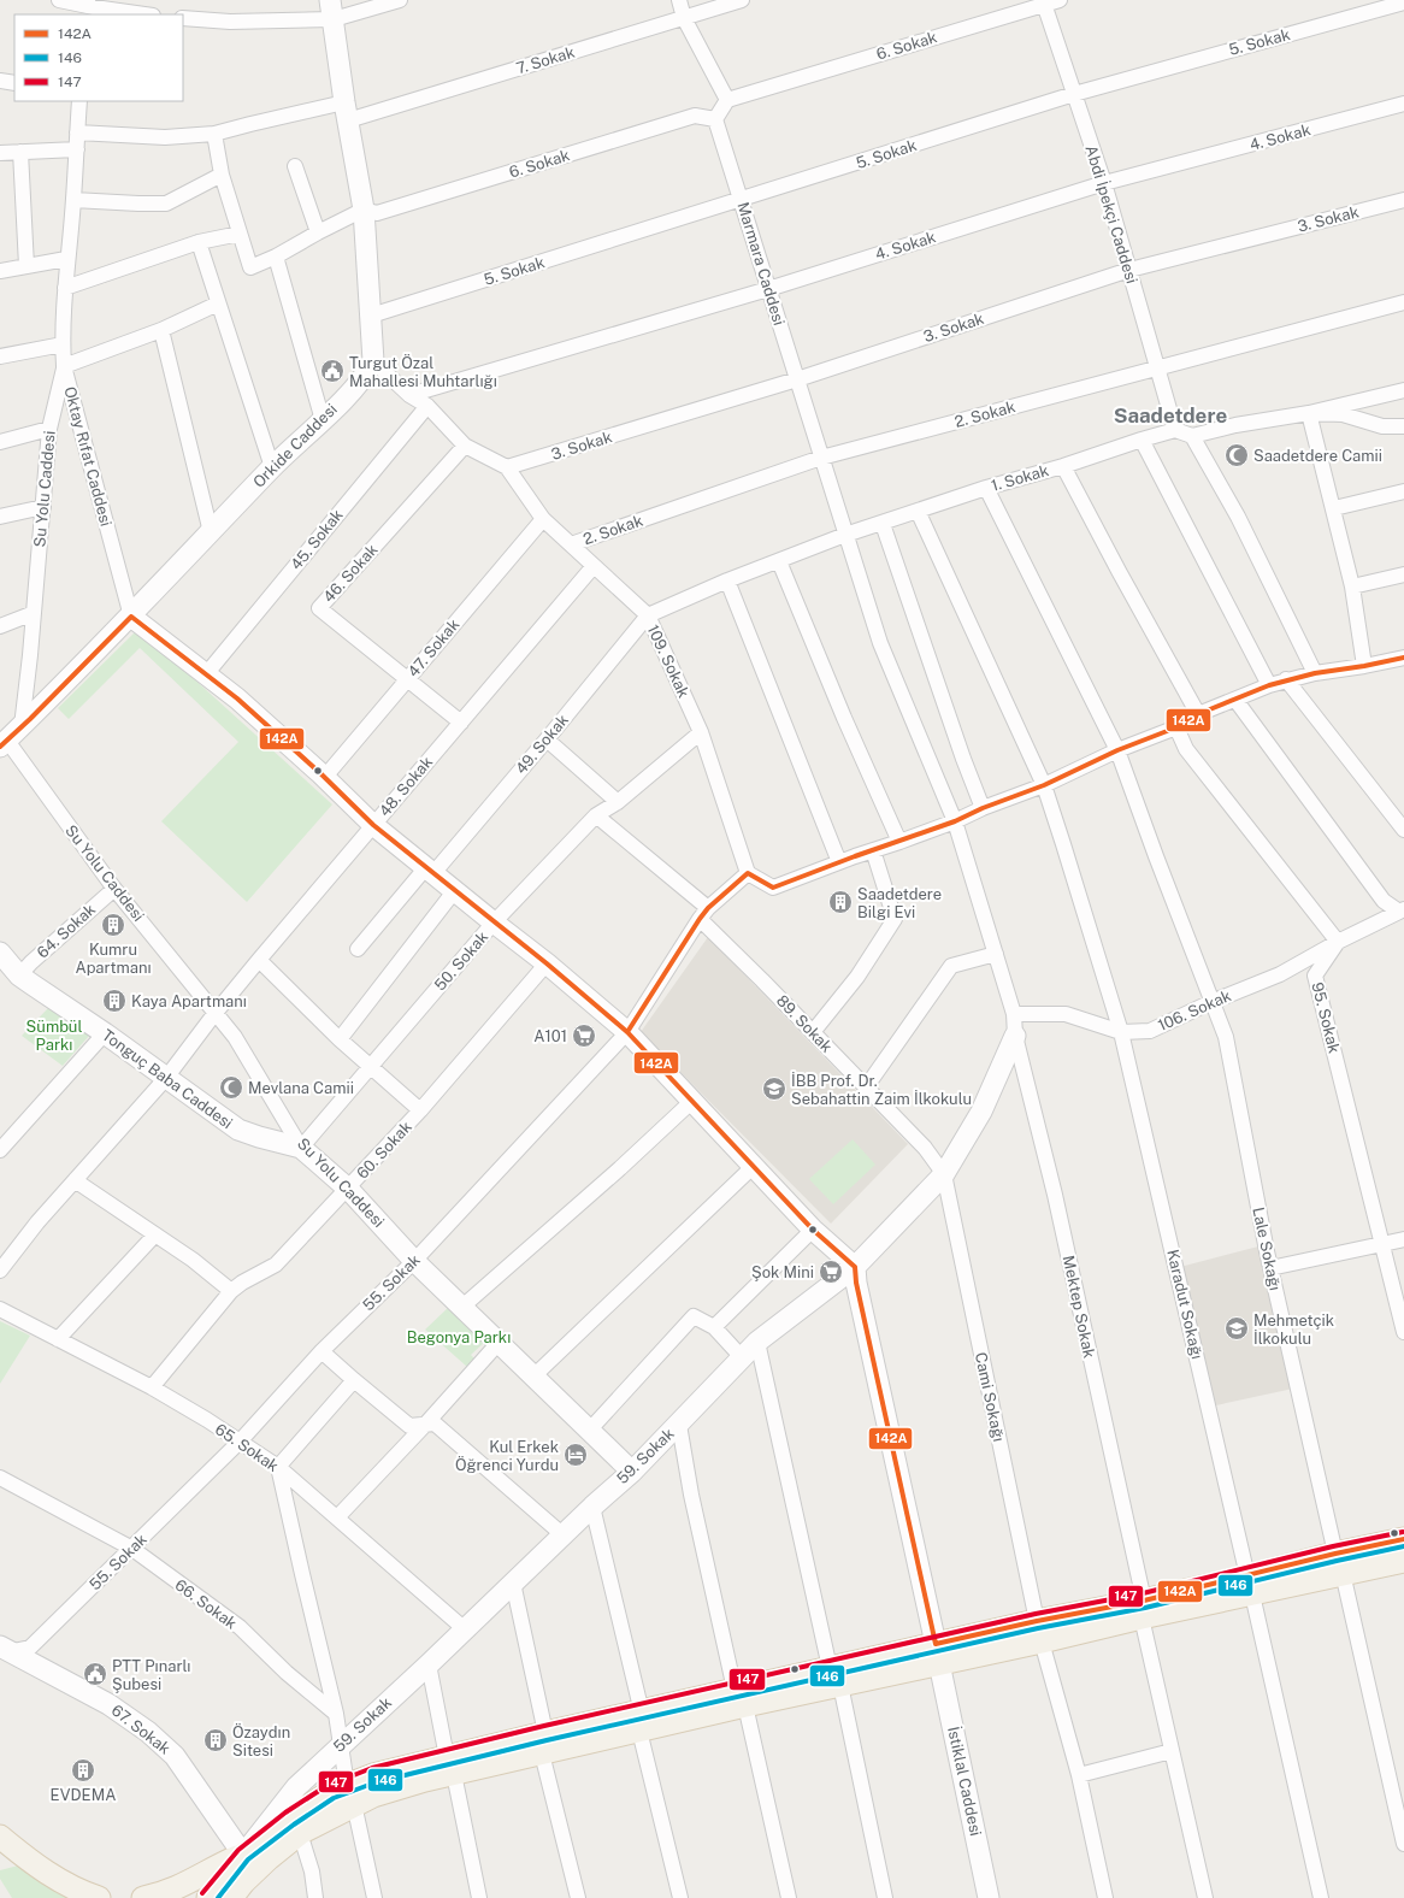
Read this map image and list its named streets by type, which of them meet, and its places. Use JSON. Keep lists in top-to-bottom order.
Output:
{
  "streets": {
    "street": [
      "5. Sokak",
      "6. Sokak",
      "7. Sokak",
      "4. Sokak",
      "Abdi İpekçi Caddesi",
      "3. Sokak",
      "Marmara Caddesi",
      "2. Sokak",
      "Orkide Caddesi",
      "Oktay Rıfat Caddesi",
      "1. Sokak",
      "Su Yolu Caddesi",
      "45. Sokak",
      "46. Sokak",
      "47. Sokak",
      "109. Sokak",
      "49. Sokak",
      "48. Sokak",
      "64. Sokak",
      "50. Sokak",
      "106. Sokak",
      "95. Sokak",
      "89. Sokak",
      "Tonguç Baba Caddesi",
      "60. Sokak",
      "Lale Sokağı",
      "55. Sokak",
      "Karadut Sokağı",
      "Mektep Sokak",
      "Cami Sokağı",
      "65. Sokak",
      "59. Sokak",
      "66. Sokak",
      "67. Sokak",
      "İstiklal Caddesi"
    ]
  },
  "crossings": [
    ["5. Sokak", "Abdi İpekçi Caddesi"],
    ["5. Sokak", "Marmara Caddesi"],
    ["6. Sokak", "Abdi İpekçi Caddesi"],
    ["6. Sokak", "Marmara Caddesi"],
    ["7. Sokak", "Oktay Rıfat Caddesi"],
    ["4. Sokak", "Abdi İpekçi Caddesi"],
    ["4. Sokak", "Marmara Caddesi"],
    ["4. Sokak", "109. Sokak"],
    ["Abdi İpekçi Caddesi", "3. Sokak"],
    ["Abdi İpekçi Caddesi", "2. Sokak"],
    ["Abdi İpekçi Caddesi", "1. Sokak"],
    ["3. Sokak", "Marmara Caddesi"],
    ["3. Sokak", "109. Sokak"],
    ["Marmara Caddesi", "2. Sokak"],
    ["Marmara Caddesi", "1. Sokak"],
    ["Marmara Caddesi", "Mektep Sokak"],
    ["2. Sokak", "109. Sokak"],
    ["Orkide Caddesi", "Oktay Rıfat Caddesi"],
    ["Orkide Caddesi", "Su Yolu Caddesi"],
    ["Orkide Caddesi", "109. Sokak"],
    ["Oktay Rıfat Caddesi", "Su Yolu Caddesi"],
    ["1. Sokak", "109. Sokak"],
    ["1. Sokak", "49. Sokak"],
    ["1. Sokak", "Lale Sokağı"],
    ["1. Sokak", "Karadut Sokağı"],
    ["Su Yolu Caddesi", "48. Sokak"],
    ["Su Yolu Caddesi", "64. Sokak"],
    ["Su Yolu Caddesi", "50. Sokak"],
    ["Su Yolu Caddesi", "Tonguç Baba Caddesi"],
    ["Su Yolu Caddesi", "60. Sokak"],
    ["Su Yolu Caddesi", "55. Sokak"],
    ["Su Yolu Caddesi", "59. Sokak"],
    ["45. Sokak", "109. Sokak"],
    ["46. Sokak", "47. Sokak"],
    ["46. Sokak", "109. Sokak"],
    ["46. Sokak", "48. Sokak"],
    ["47. Sokak", "109. Sokak"],
    ["109. Sokak", "49. Sokak"],
    ["109. Sokak", "48. Sokak"],
    ["109. Sokak", "50. Sokak"],
    ["109. Sokak", "55. Sokak"],
    ["48. Sokak", "Tonguç Baba Caddesi"],
    ["64. Sokak", "Tonguç Baba Caddesi"],
    ["50. Sokak", "89. Sokak"],
    ["50. Sokak", "Tonguç Baba Caddesi"],
    ["106. Sokak", "95. Sokak"],
    ["106. Sokak", "Lale Sokağı"],
    ["106. Sokak", "Karadut Sokağı"],
    ["106. Sokak", "Mektep Sokak"],
    ["89. Sokak", "55. Sokak"],
    ["89. Sokak", "Cami Sokağı"],
    ["89. Sokak", "59. Sokak"],
    ["60. Sokak", "65. Sokak"],
    ["55. Sokak", "65. Sokak"],
    ["55. Sokak", "66. Sokak"],
    ["55. Sokak", "67. Sokak"],
    ["Mektep Sokak", "59. Sokak"],
    ["Cami Sokağı", "59. Sokak"],
    ["65. Sokak", "59. Sokak"],
    ["59. Sokak", "67. Sokak"],
    ["59. Sokak", "İstiklal Caddesi"]
  ],
  "districts": ["Saadetdere"],
  "parks": ["Sümbül Parkı", "Begonya Parkı"],
  "places": {
    "public building": ["Turgut Özal Mahallesi Muhtarlığı", "PTT Pınarlı Şubesi"],
    "mosque": ["Saadetdere Camii", "Mevlana Camii"],
    "building": [
      "Saadetdere Bilgi Evi",
      "Kumru Apartmanı",
      "Kaya Apartmanı",
      "Özaydın Sitesi",
      "EVDEMA"
    ],
    "supermarket": ["A101", "Şok Mini"],
    "school or university": ["İBB Prof. Dr. Sebahattin Zaim İlkokulu", "Mehmetçik İlkokulu"],
    "hotel": ["Kul Erkek Öğrenci Yurdu"]
  },
  "lines": ["transit line 142A", "transit line 147", "transit line 146"],
  "legend": ["142A", "146", "147"]
}
